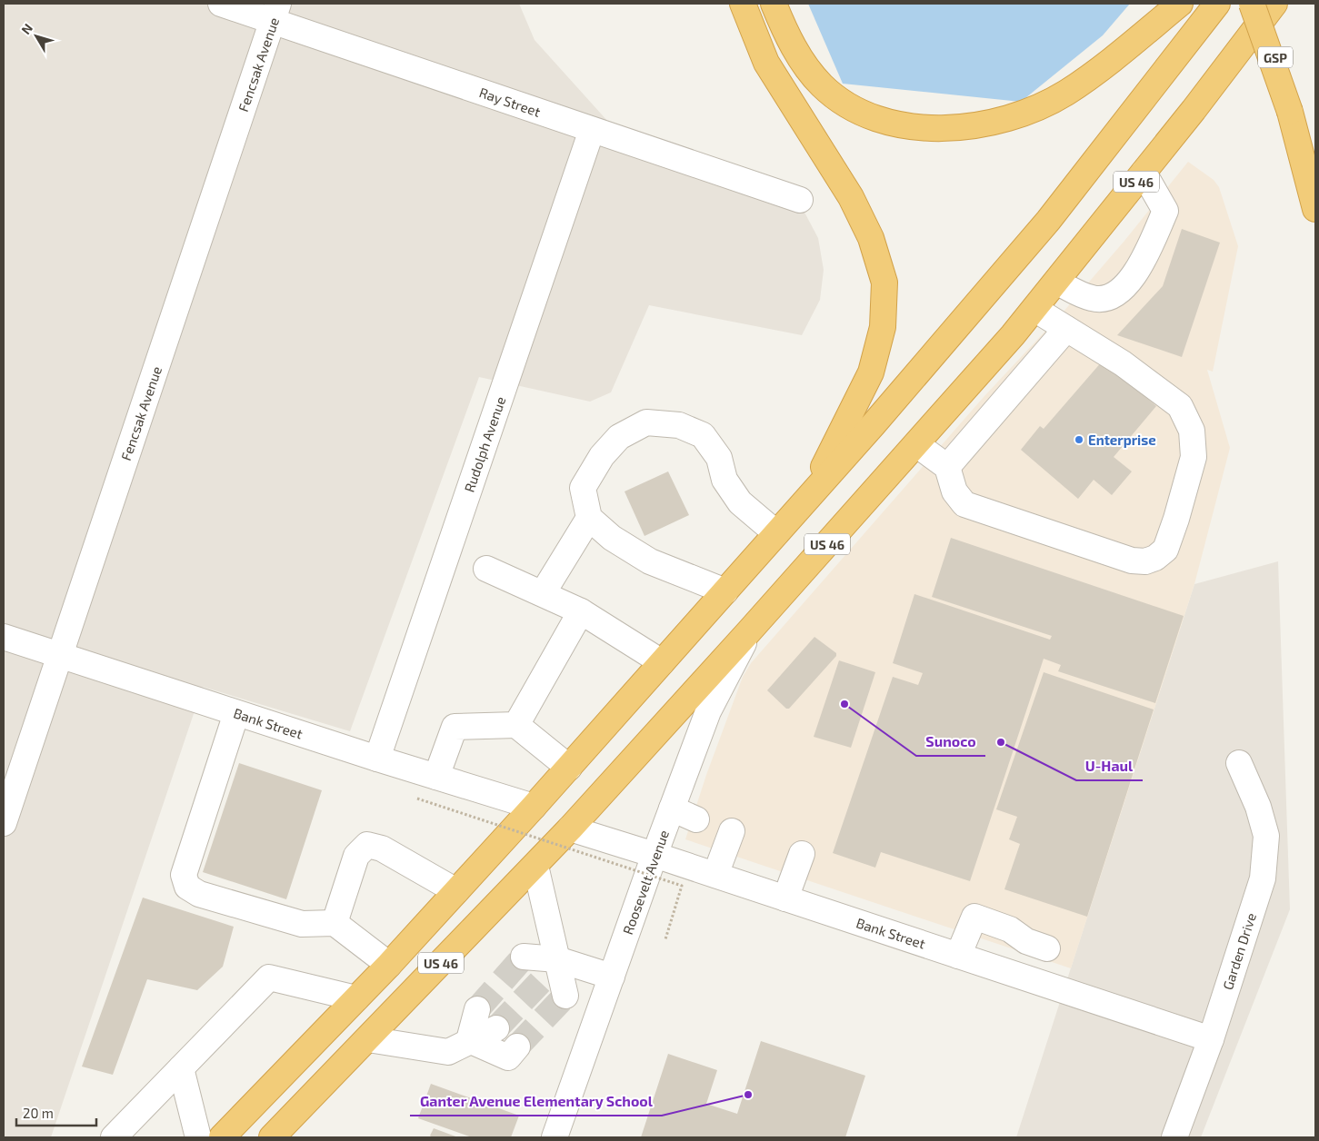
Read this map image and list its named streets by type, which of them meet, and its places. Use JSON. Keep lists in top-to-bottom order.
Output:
{
  "streets": {
    "highway": ["GSP", "US 46"],
    "street": [
      "Fencsak Avenue",
      "Ray Street",
      "Rudolph Avenue",
      "Bank Street",
      "Roosevelt Avenue",
      "Garden Drive"
    ]
  },
  "crossings": [
    ["Fencsak Avenue", "Ray Street"],
    ["Fencsak Avenue", "Bank Street"],
    ["Ray Street", "Rudolph Avenue"],
    ["US 46", "Bank Street"],
    ["US 46", "Roosevelt Avenue"],
    ["Rudolph Avenue", "Bank Street"],
    ["Bank Street", "Roosevelt Avenue"],
    ["Bank Street", "Garden Drive"]
  ],
  "places": [
    "Enterprise",
    "Sunoco",
    "U-Haul",
    "Ganter Avenue Elementary School"
  ],
  "scale_bar": "20 m",
  "north": "top left"
}
